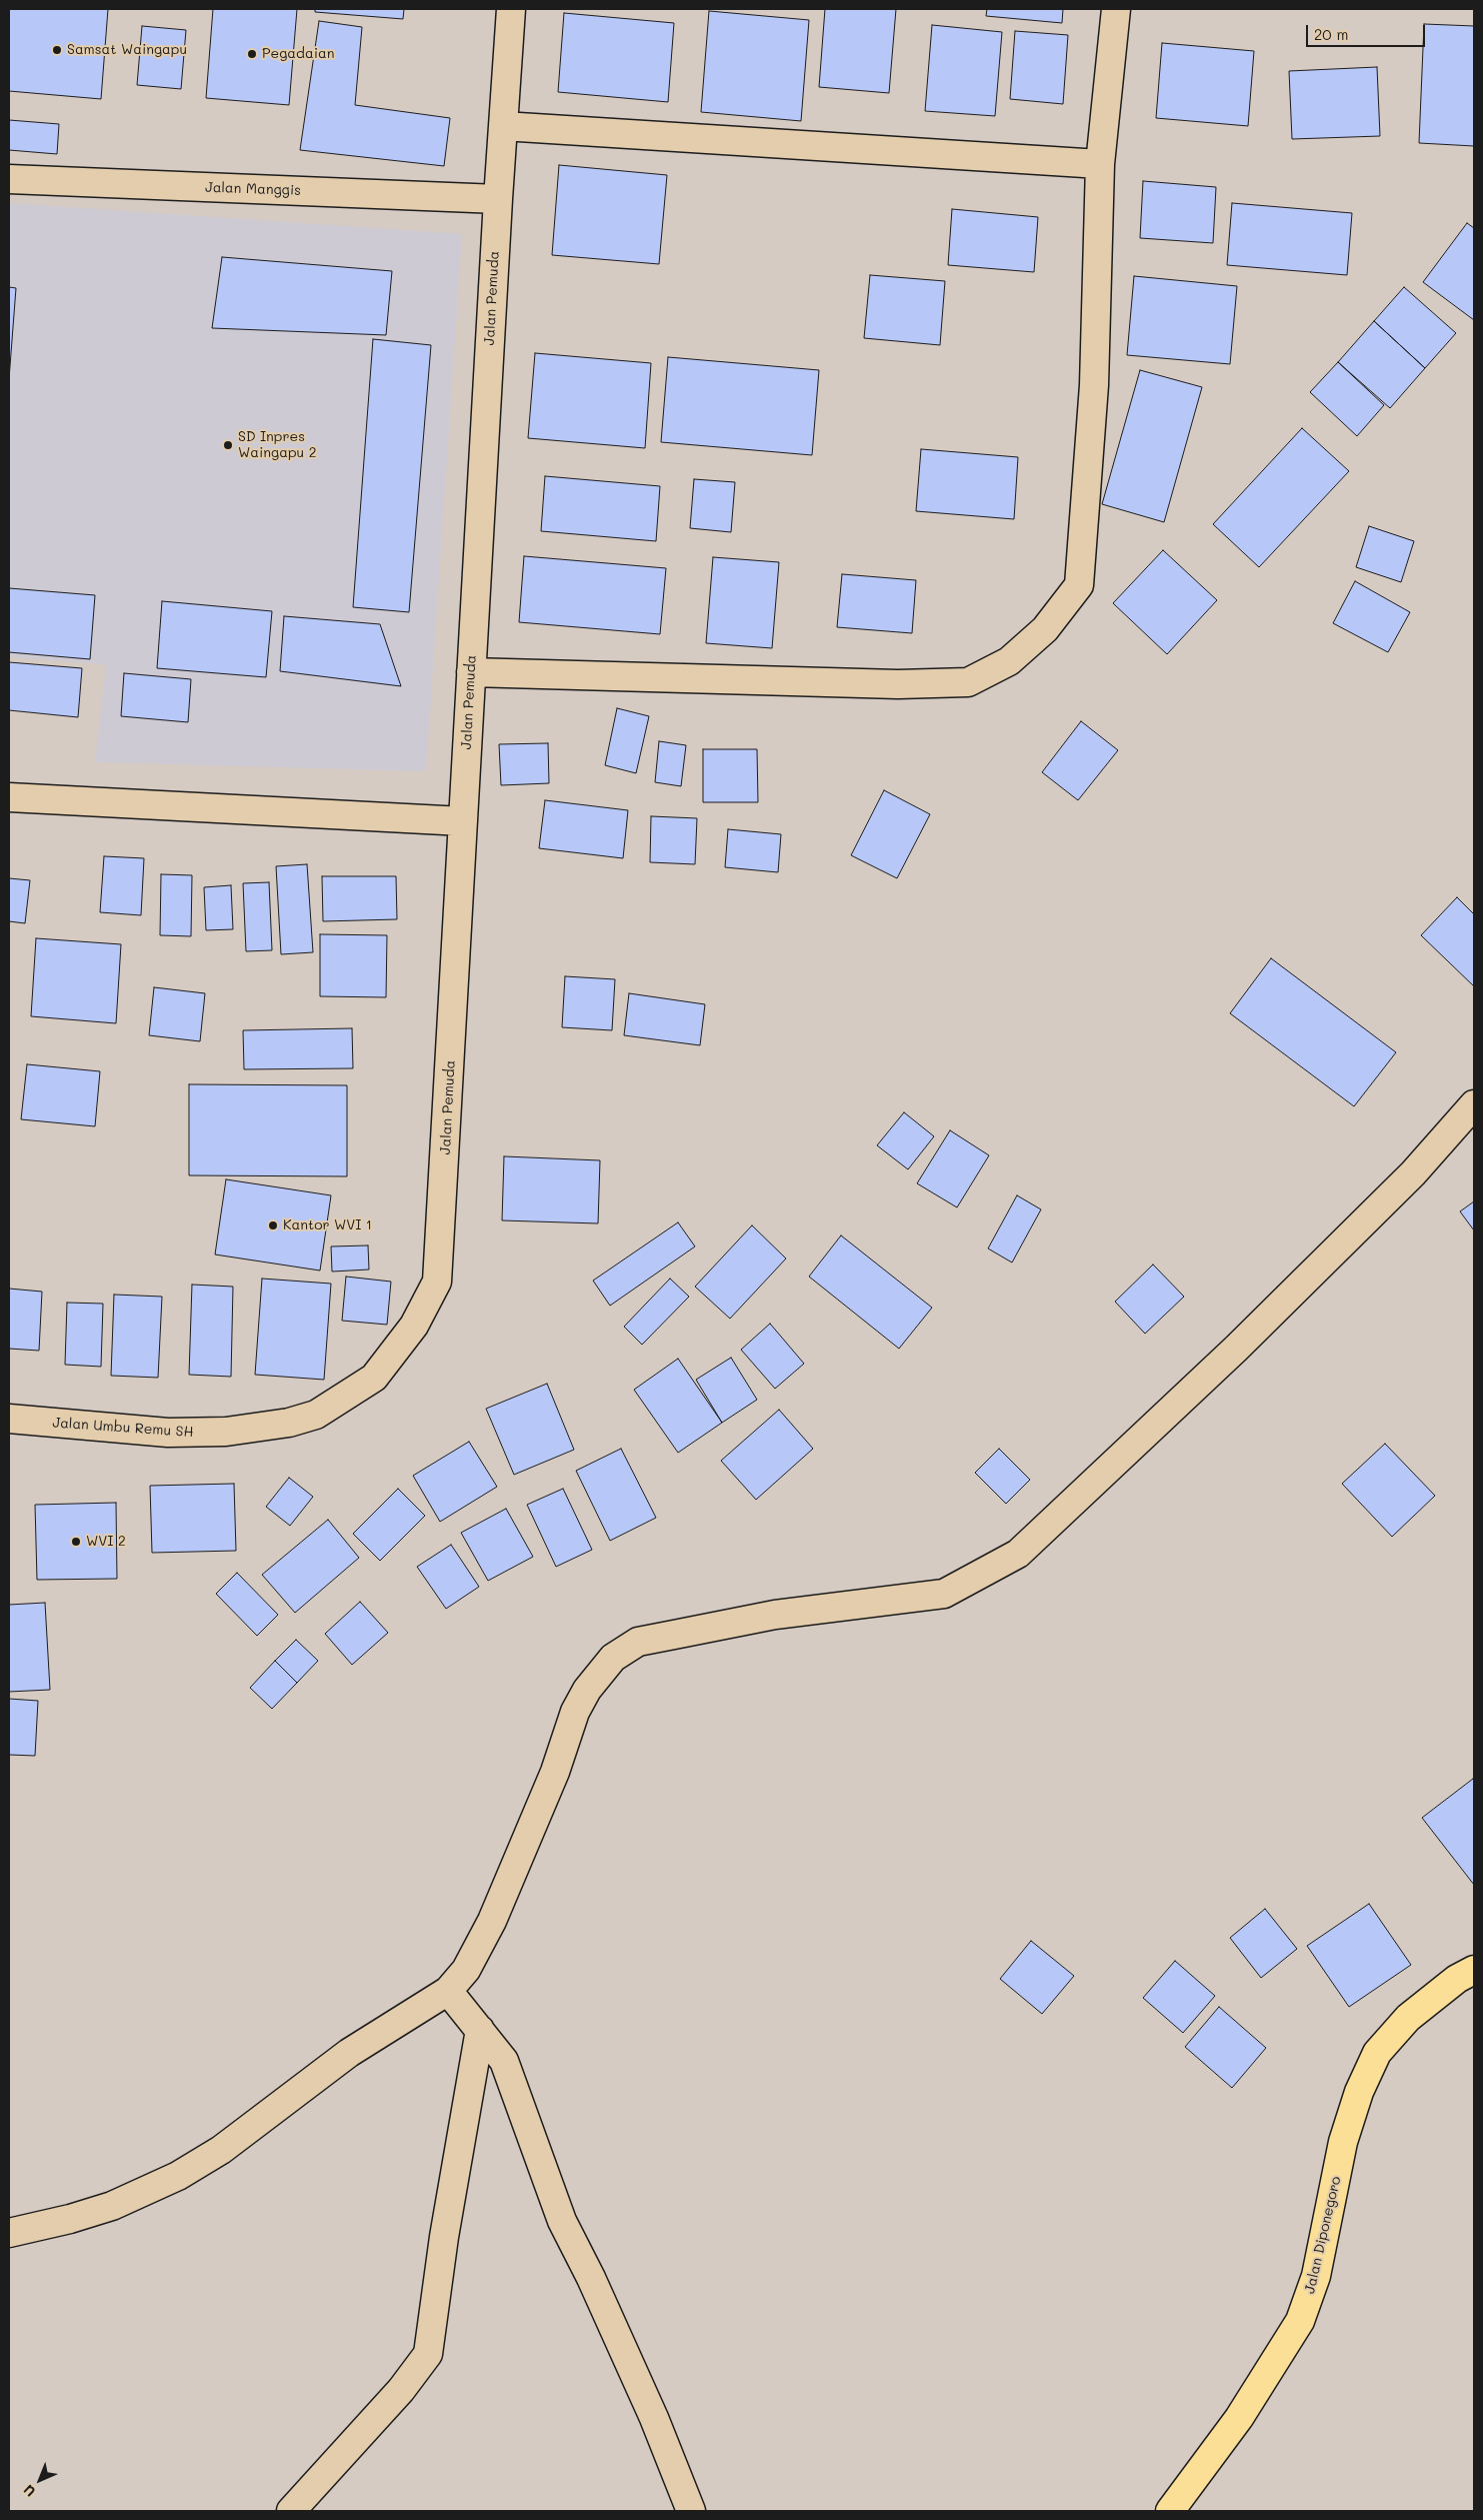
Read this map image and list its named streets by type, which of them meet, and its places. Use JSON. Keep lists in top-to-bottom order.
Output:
{
  "streets": {
    "highway": ["Jalan Diponegoro"],
    "street": ["Jalan Manggis", "Jalan Pemuda", "Jalan Umbu Remu SH"]
  },
  "crossings": [
    ["Jalan Manggis", "Jalan Pemuda"],
    ["Jalan Pemuda", "Jalan Umbu Remu SH"]
  ],
  "places": [
    "Samsat Waingapu",
    "Pegadaian",
    "SD Inpres Waingapu 2",
    "Kantor WVI 1",
    "WVI 2"
  ],
  "scale_bar": "20 m",
  "north": "bottom left"
}
